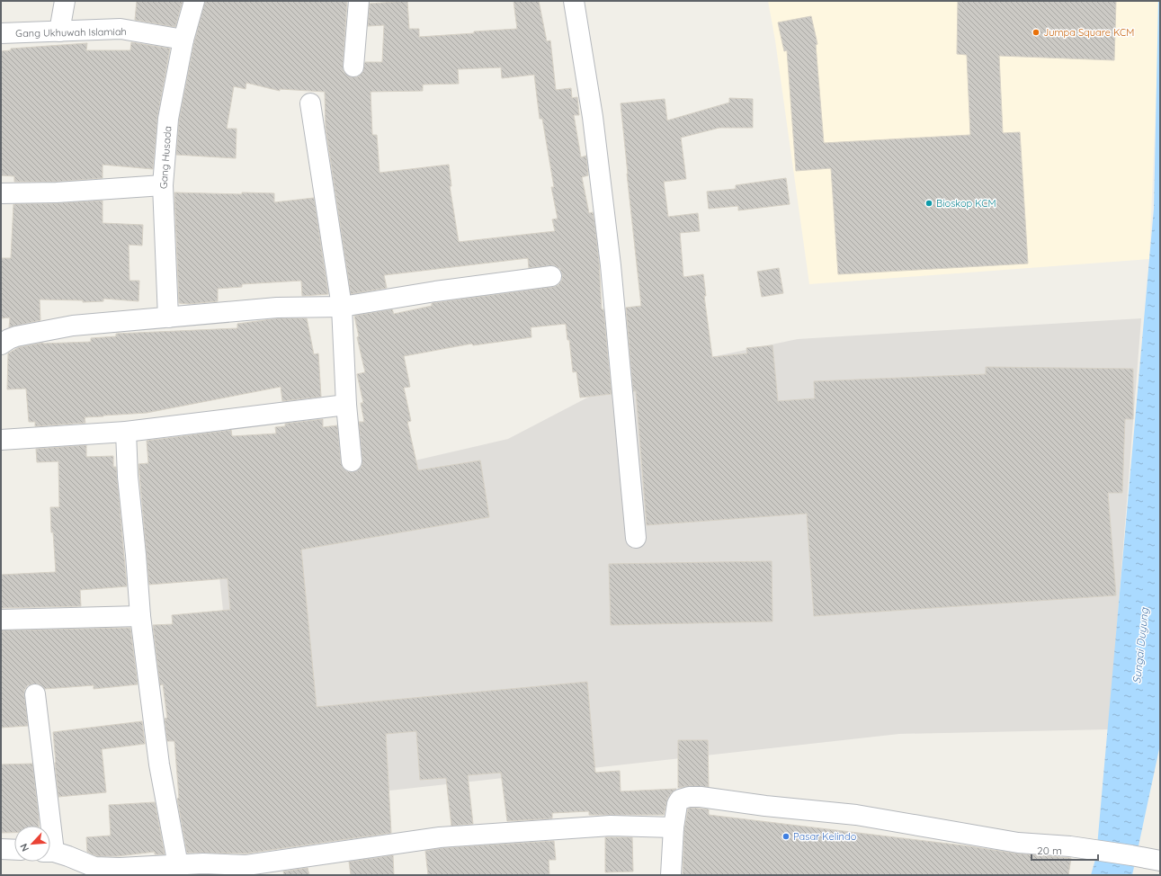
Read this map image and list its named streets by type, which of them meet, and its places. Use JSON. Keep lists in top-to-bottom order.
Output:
{
  "streets": {
    "street": ["Gang Ukhuwah Islamiah", "Gang Husada"]
  },
  "crossings": [
    ["Gang Ukhuwah Islamiah", "Gang Husada"]
  ],
  "water": ["Sungai Duyung"],
  "places": ["Jumpa Square KCM", "Bioskop KCM", "Pasar Kelindo"],
  "scale_bar": "20 m",
  "north": "bottom left"
}
